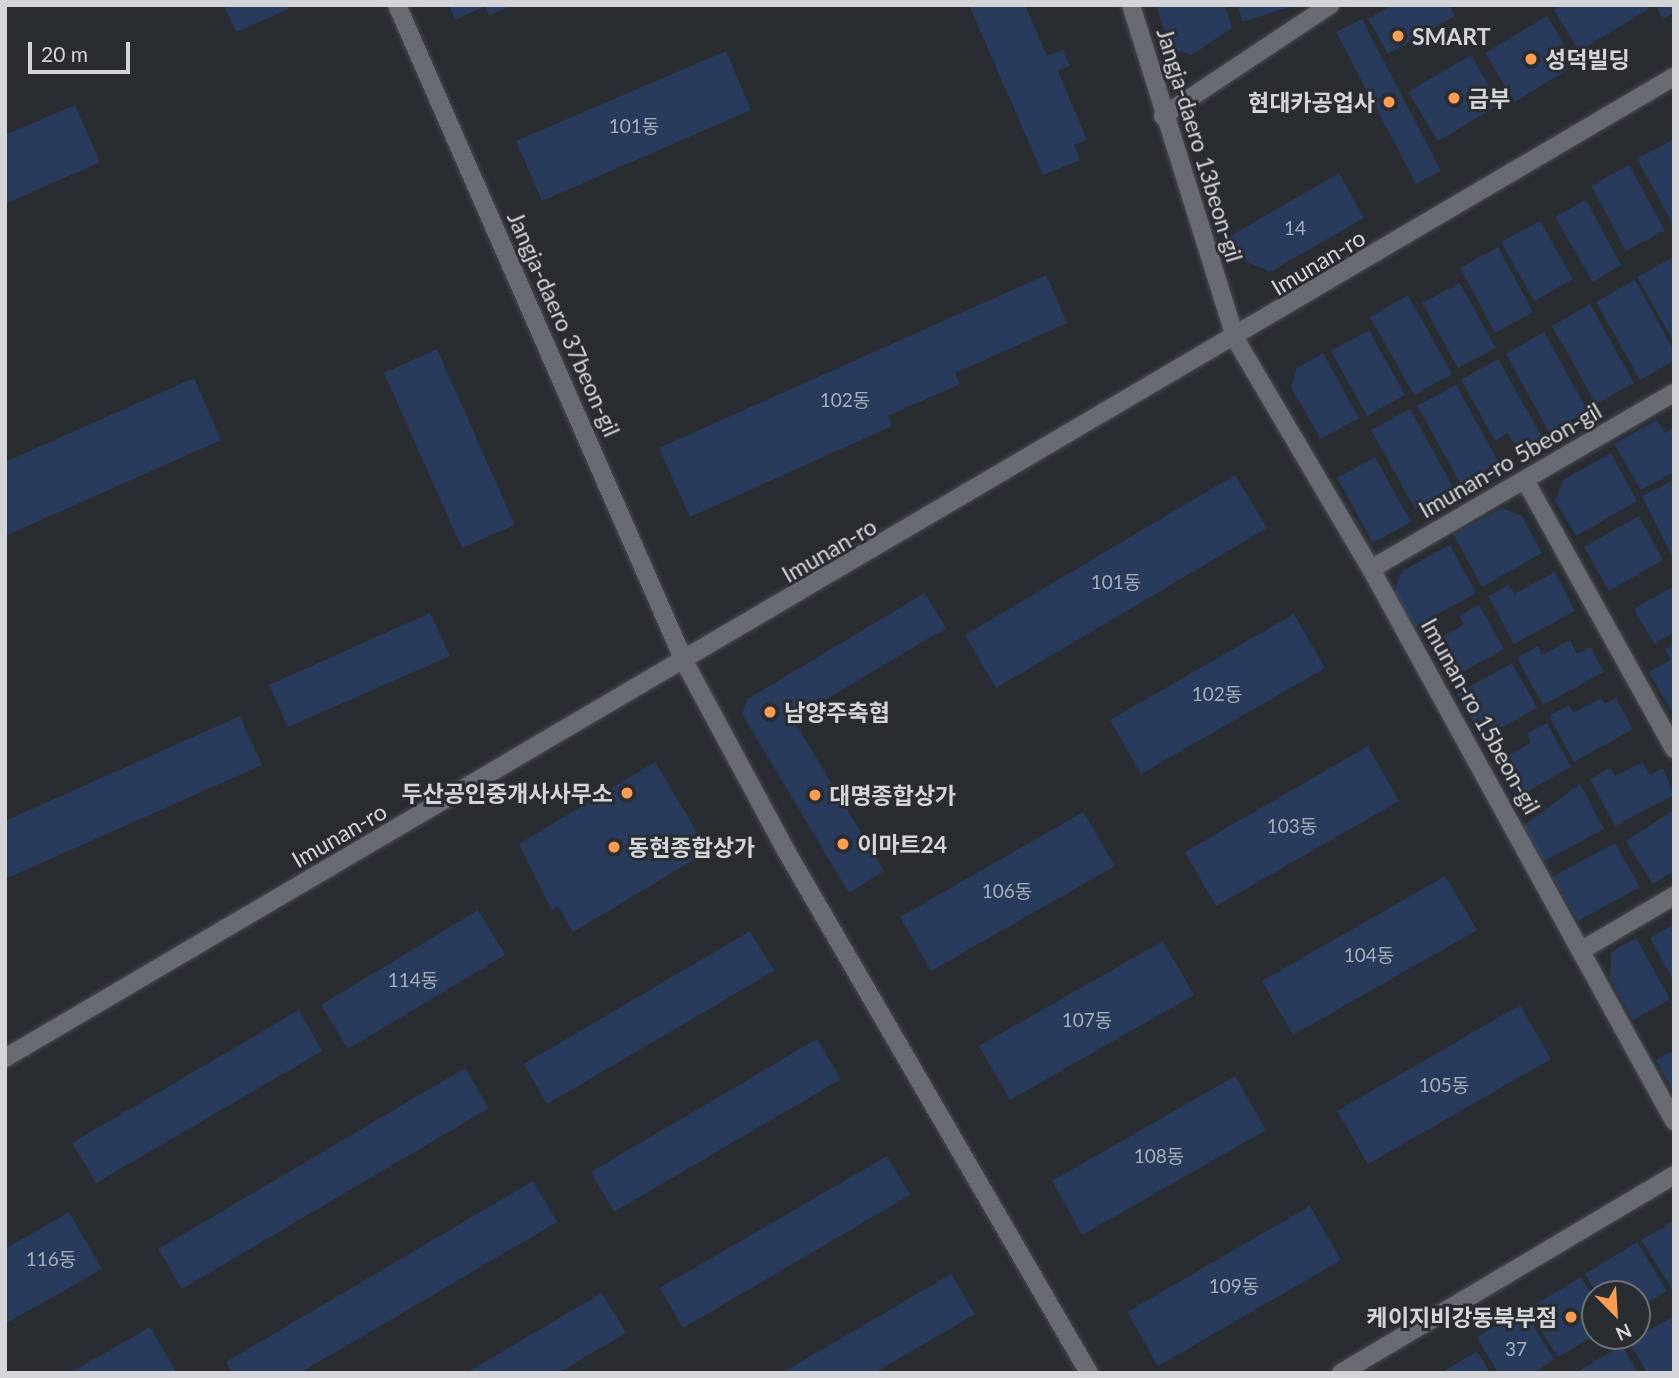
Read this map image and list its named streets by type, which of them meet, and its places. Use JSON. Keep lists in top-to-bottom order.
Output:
{
  "streets": {
    "street": [
      "Jangja-daero 13beon-gil",
      "Imunan-ro",
      "Jangja-daero 37beon-gil",
      "Imunan-ro 5beon-gil",
      "Imunan-ro 15beon-gil"
    ]
  },
  "crossings": [
    ["Jangja-daero 13beon-gil", "Imunan-ro"],
    ["Jangja-daero 13beon-gil", "Imunan-ro 15beon-gil"],
    ["Imunan-ro", "Jangja-daero 37beon-gil"],
    ["Imunan-ro", "Imunan-ro 15beon-gil"],
    ["Imunan-ro 5beon-gil", "Imunan-ro 15beon-gil"]
  ],
  "places": [
    "SMART",
    "성덕빌딩",
    "금부",
    "현대카공업사",
    "남양주축협",
    "두산공인중개사사무소",
    "대명종합상가",
    "이마트24",
    "동현종합상가",
    "케이지비강동북부점"
  ],
  "house_numbers": [
    "101동",
    "14",
    "102동",
    "101동",
    "102동",
    "103동",
    "106동",
    "104동",
    "114동",
    "107동",
    "105동",
    "108동",
    "116동",
    "109동",
    "37"
  ],
  "scale_bar": "20 m",
  "north": "bottom right"
}
